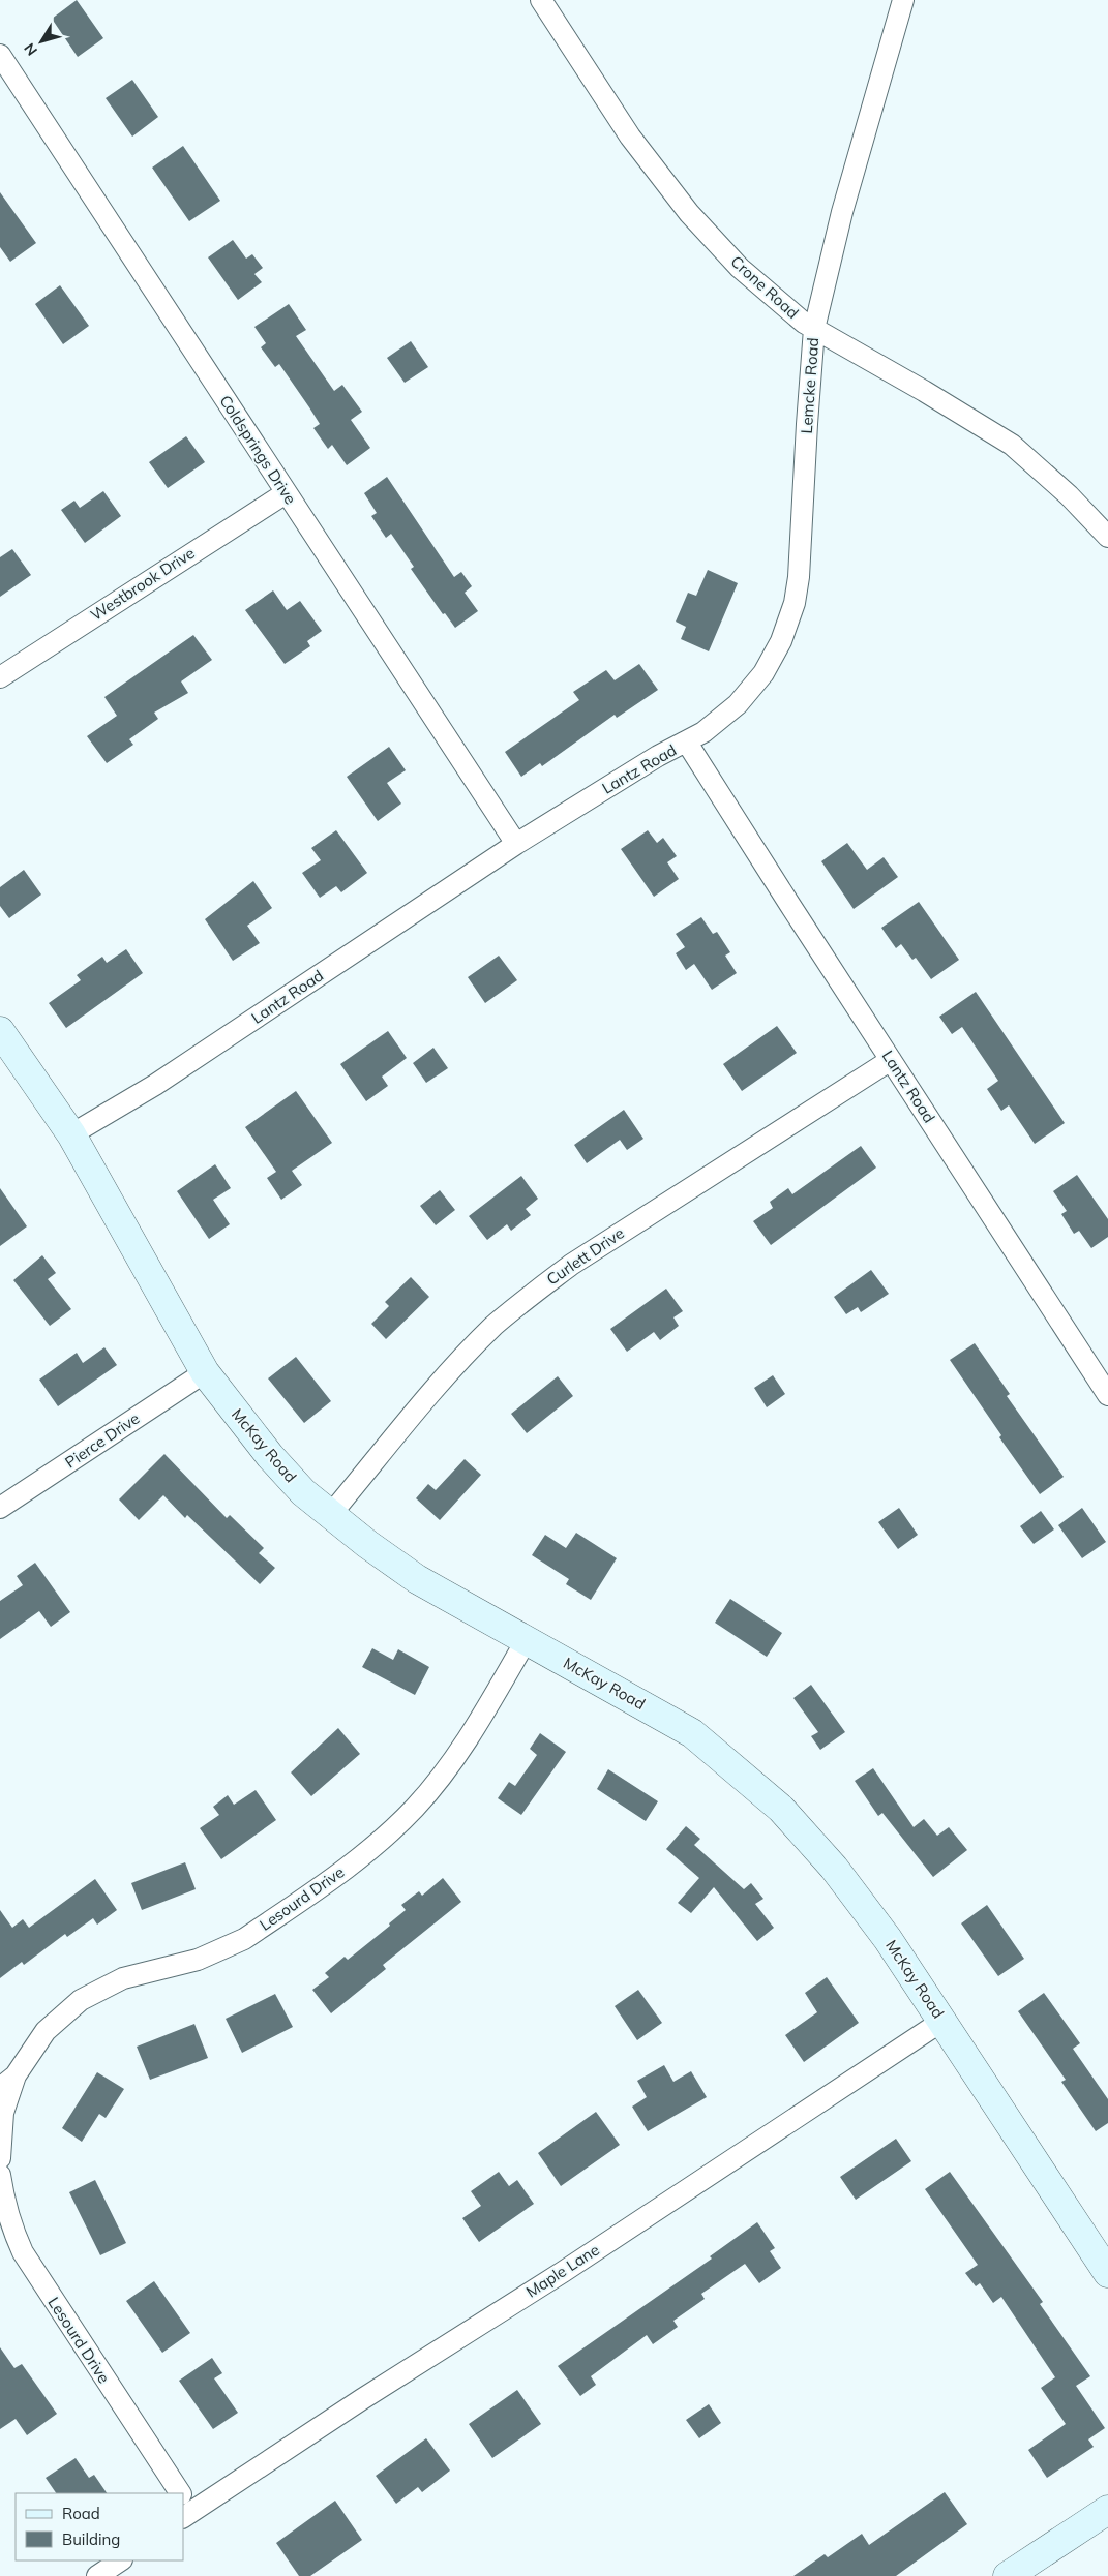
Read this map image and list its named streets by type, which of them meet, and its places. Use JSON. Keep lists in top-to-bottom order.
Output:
{
  "streets": {
    "street": [
      "Crone Road",
      "Lemcke Road",
      "Coldsprings Drive",
      "Westbrook Drive",
      "Lantz Road",
      "Curlett Drive",
      "Pierce Drive",
      "McKay Road",
      "Lesourd Drive",
      "Maple Lane"
    ]
  },
  "crossings": [
    ["Crone Road", "Lemcke Road"],
    ["Lemcke Road", "Lantz Road"],
    ["Coldsprings Drive", "Westbrook Drive"],
    ["Coldsprings Drive", "Lantz Road"],
    ["Lantz Road", "Curlett Drive"],
    ["Lantz Road", "McKay Road"],
    ["Curlett Drive", "McKay Road"],
    ["Pierce Drive", "McKay Road"],
    ["McKay Road", "Lesourd Drive"],
    ["McKay Road", "Maple Lane"]
  ],
  "legend": ["Road", "Building"],
  "north": "bottom left"
}
